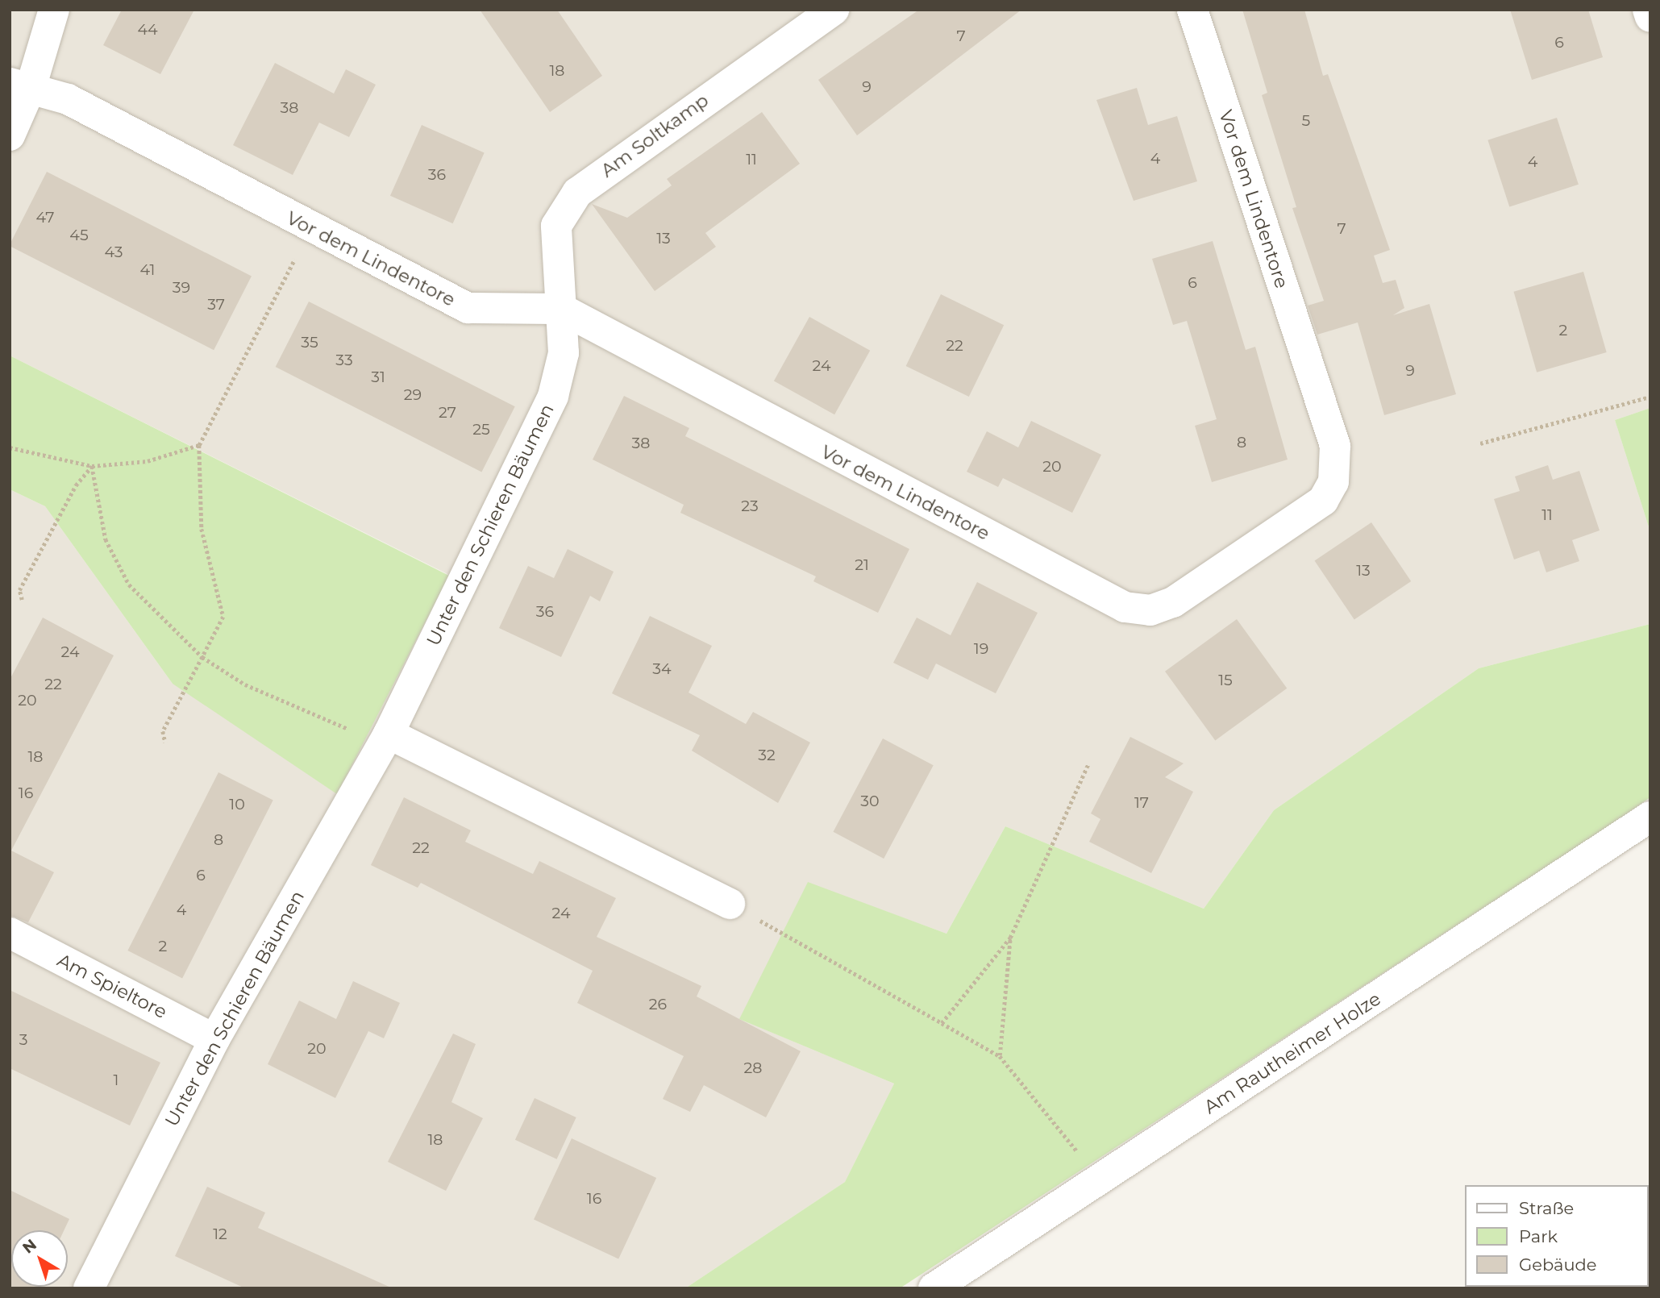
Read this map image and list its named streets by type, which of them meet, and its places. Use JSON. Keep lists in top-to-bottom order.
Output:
{
  "streets": {
    "street": [
      "Am Soltkamp",
      "Vor dem Lindentore",
      "Unter den Schieren Bäumen",
      "Am Spieltore",
      "Am Rautheimer Holze"
    ]
  },
  "crossings": [
    ["Am Soltkamp", "Vor dem Lindentore"],
    ["Am Soltkamp", "Unter den Schieren Bäumen"],
    ["Vor dem Lindentore", "Unter den Schieren Bäumen"],
    ["Unter den Schieren Bäumen", "Am Spieltore"]
  ],
  "house_numbers": [
    "44",
    "7",
    "6",
    "18",
    "9",
    "38",
    "5",
    "4",
    "11",
    "4",
    "36",
    "47",
    "7",
    "45",
    "13",
    "43",
    "41",
    "6",
    "39",
    "37",
    "2",
    "35",
    "22",
    "33",
    "24",
    "9",
    "31",
    "29",
    "27",
    "25",
    "8",
    "38",
    "20",
    "23",
    "11",
    "21",
    "13",
    "36",
    "19",
    "24",
    "34",
    "15",
    "22",
    "20",
    "32",
    "18",
    "16",
    "30",
    "17",
    "10",
    "8",
    "22",
    "6",
    "4",
    "24",
    "2",
    "26",
    "3",
    "20",
    "28",
    "1",
    "18",
    "16",
    "12"
  ],
  "legend": ["Straße", "Park", "Gebäude"],
  "north": "top left"
}
